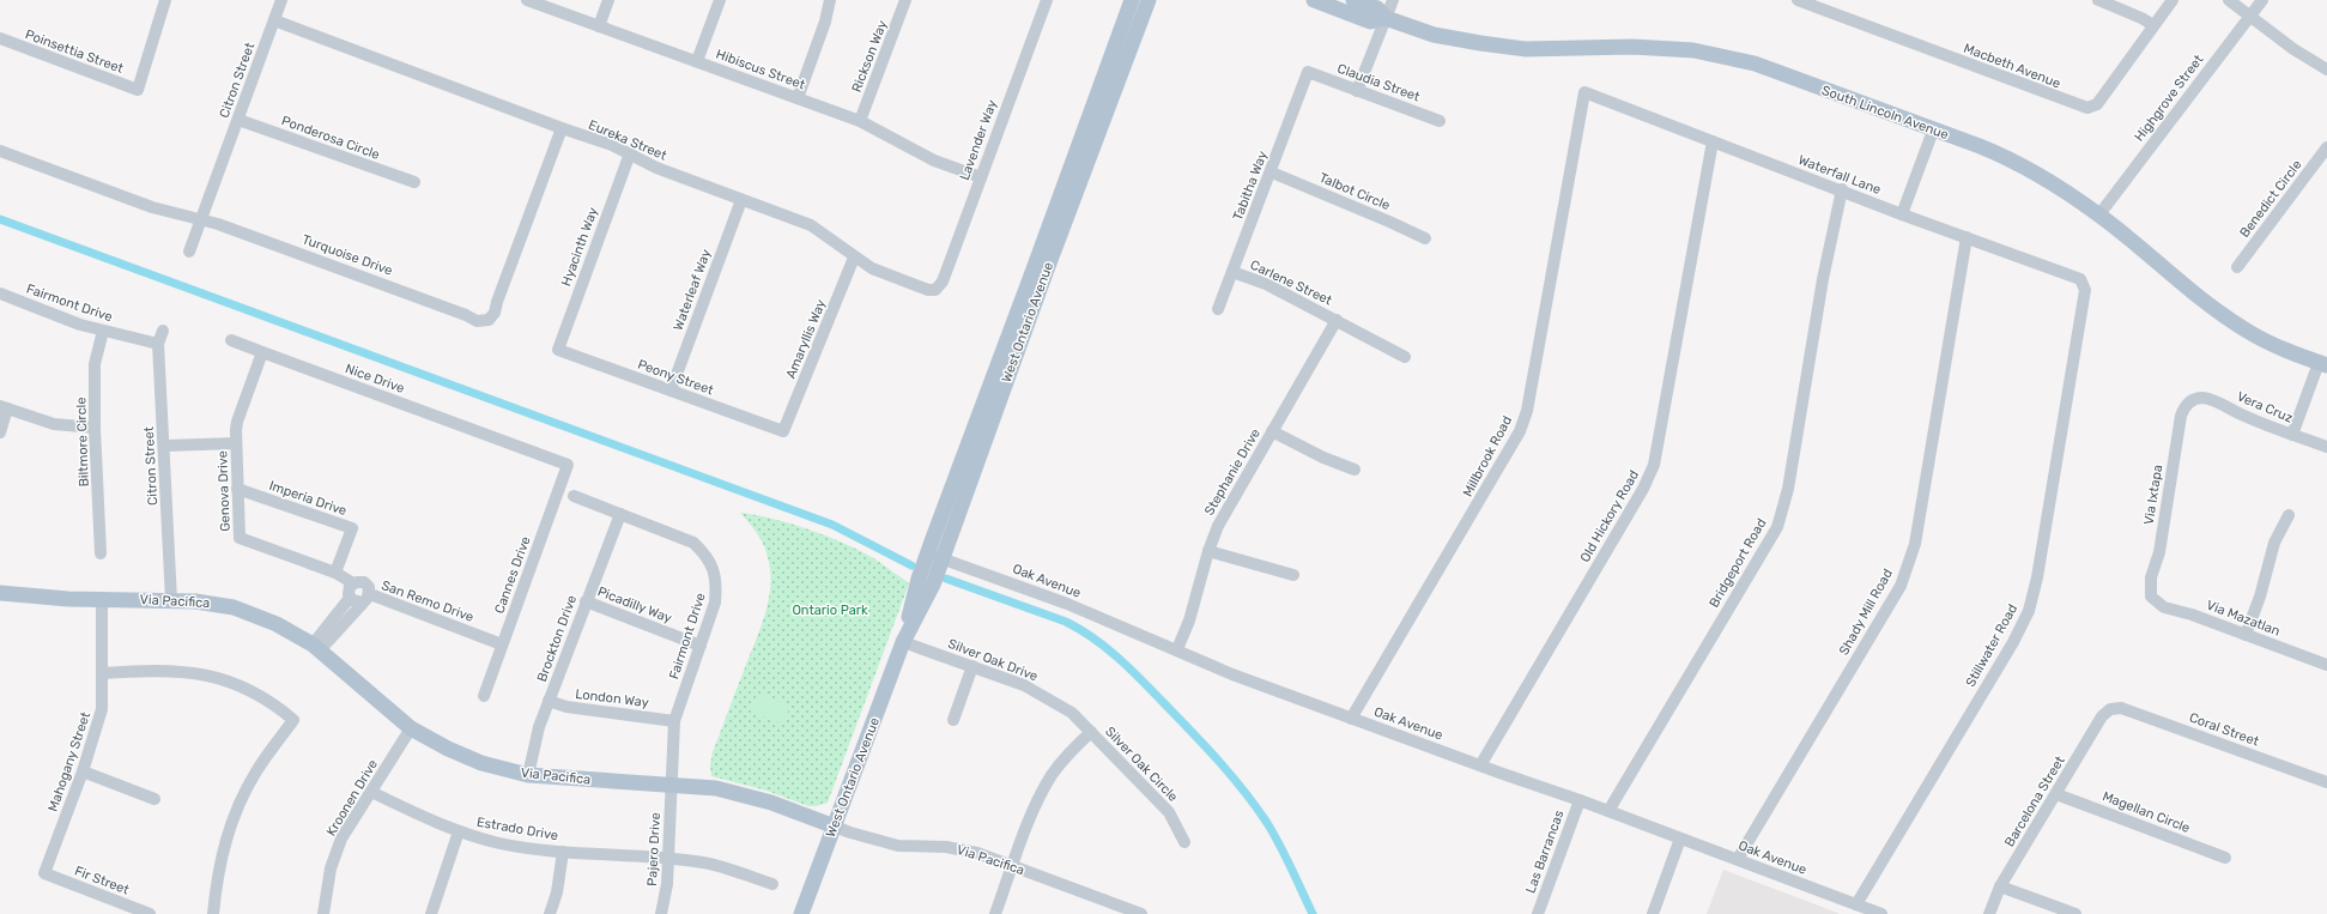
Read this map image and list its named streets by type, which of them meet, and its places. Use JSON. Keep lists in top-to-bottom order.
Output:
{
  "streets": {
    "main road": ["South Lincoln Avenue", "West Ontario Avenue", "Via Pacifica"],
    "street": [
      "Poinsettia Street",
      "Rickson Way",
      "Macbeth Avenue",
      "Hibiscus Street",
      "Citron Street",
      "Claudia Street",
      "Highgrove Street",
      "Ponderosa Circle",
      "Eureka Street",
      "Lavender Way",
      "Waterfall Lane",
      "Tabitha Way",
      "Talbot Circle",
      "Benedict Circle",
      "Hyacinth Way",
      "Turquoise Drive",
      "Carlene Street",
      "Waterleaf Way",
      "Fairmont Drive",
      "Amaryllis Way",
      "Peony Street",
      "Nice Drive",
      "Vera Cruz",
      "Biltmore Circle",
      "Millbrook Road",
      "Stephanie Drive",
      "Genova Drive",
      "Via Ixtapa",
      "Imperia Drive",
      "Old Hickory Road",
      "Bridgeport Road",
      "Cannes Drive",
      "Oak Avenue",
      "San Remo Drive",
      "Picadilly Way",
      "Shady Mill Road",
      "Via Mazatlan",
      "Brockton Drive",
      "Stillwater Road",
      "Silver Oak Drive",
      "London Way",
      "Coral Street",
      "Mahogany Street",
      "Silver Oak Circle",
      "Kroonen Drive",
      "Barcelona Street",
      "Magellan Circle",
      "Estrado Drive",
      "Pajero Drive",
      "Las Barrancas",
      "Fir Street"
    ]
  },
  "crossings": [
    ["Rickson Way", "Hibiscus Street"],
    ["Hibiscus Street", "Lavender Way"],
    ["Citron Street", "Ponderosa Circle"],
    ["Citron Street", "Eureka Street"],
    ["Citron Street", "Turquoise Drive"],
    ["Citron Street", "Fairmont Drive"],
    ["Citron Street", "Via Pacifica"],
    ["Claudia Street", "Tabitha Way"],
    ["Highgrove Street", "South Lincoln Avenue"],
    ["Eureka Street", "Lavender Way"],
    ["Eureka Street", "Hyacinth Way"],
    ["Eureka Street", "Turquoise Drive"],
    ["Eureka Street", "Waterleaf Way"],
    ["Eureka Street", "Amaryllis Way"],
    ["Waterfall Lane", "Millbrook Road"],
    ["Waterfall Lane", "Old Hickory Road"],
    ["Waterfall Lane", "Bridgeport Road"],
    ["Waterfall Lane", "Shady Mill Road"],
    ["Waterfall Lane", "Stillwater Road"],
    ["Tabitha Way", "Talbot Circle"],
    ["Tabitha Way", "Carlene Street"],
    ["Hyacinth Way", "Peony Street"],
    ["Carlene Street", "Stephanie Drive"],
    ["Waterleaf Way", "Peony Street"],
    ["Fairmont Drive", "Biltmore Circle"],
    ["Fairmont Drive", "Via Pacifica"],
    ["Fairmont Drive", "Picadilly Way"],
    ["Fairmont Drive", "Brockton Drive"],
    ["Fairmont Drive", "London Way"],
    ["Fairmont Drive", "Pajero Drive"],
    ["West Ontario Avenue", "Oak Avenue"],
    ["West Ontario Avenue", "Via Pacifica"],
    ["West Ontario Avenue", "Silver Oak Drive"],
    ["Amaryllis Way", "Peony Street"],
    ["Nice Drive", "Cannes Drive"],
    ["Vera Cruz", "Via Ixtapa"],
    ["Millbrook Road", "Oak Avenue"],
    ["Stephanie Drive", "Oak Avenue"],
    ["Genova Drive", "Imperia Drive"],
    ["Via Ixtapa", "Via Mazatlan"],
    ["Old Hickory Road", "Oak Avenue"],
    ["Bridgeport Road", "Oak Avenue"],
    ["Cannes Drive", "San Remo Drive"],
    ["Oak Avenue", "Shady Mill Road"],
    ["Oak Avenue", "Stillwater Road"],
    ["Oak Avenue", "Las Barrancas"],
    ["Via Pacifica", "Brockton Drive"],
    ["Via Pacifica", "Mahogany Street"],
    ["Via Pacifica", "Kroonen Drive"],
    ["Via Pacifica", "Pajero Drive"],
    ["Picadilly Way", "Brockton Drive"],
    ["Brockton Drive", "London Way"],
    ["Silver Oak Drive", "Silver Oak Circle"],
    ["Coral Street", "Barcelona Street"],
    ["Mahogany Street", "Fir Street"],
    ["Kroonen Drive", "Estrado Drive"],
    ["Barcelona Street", "Magellan Circle"],
    ["Estrado Drive", "Pajero Drive"]
  ],
  "parks": ["Ontario Park"]
}
